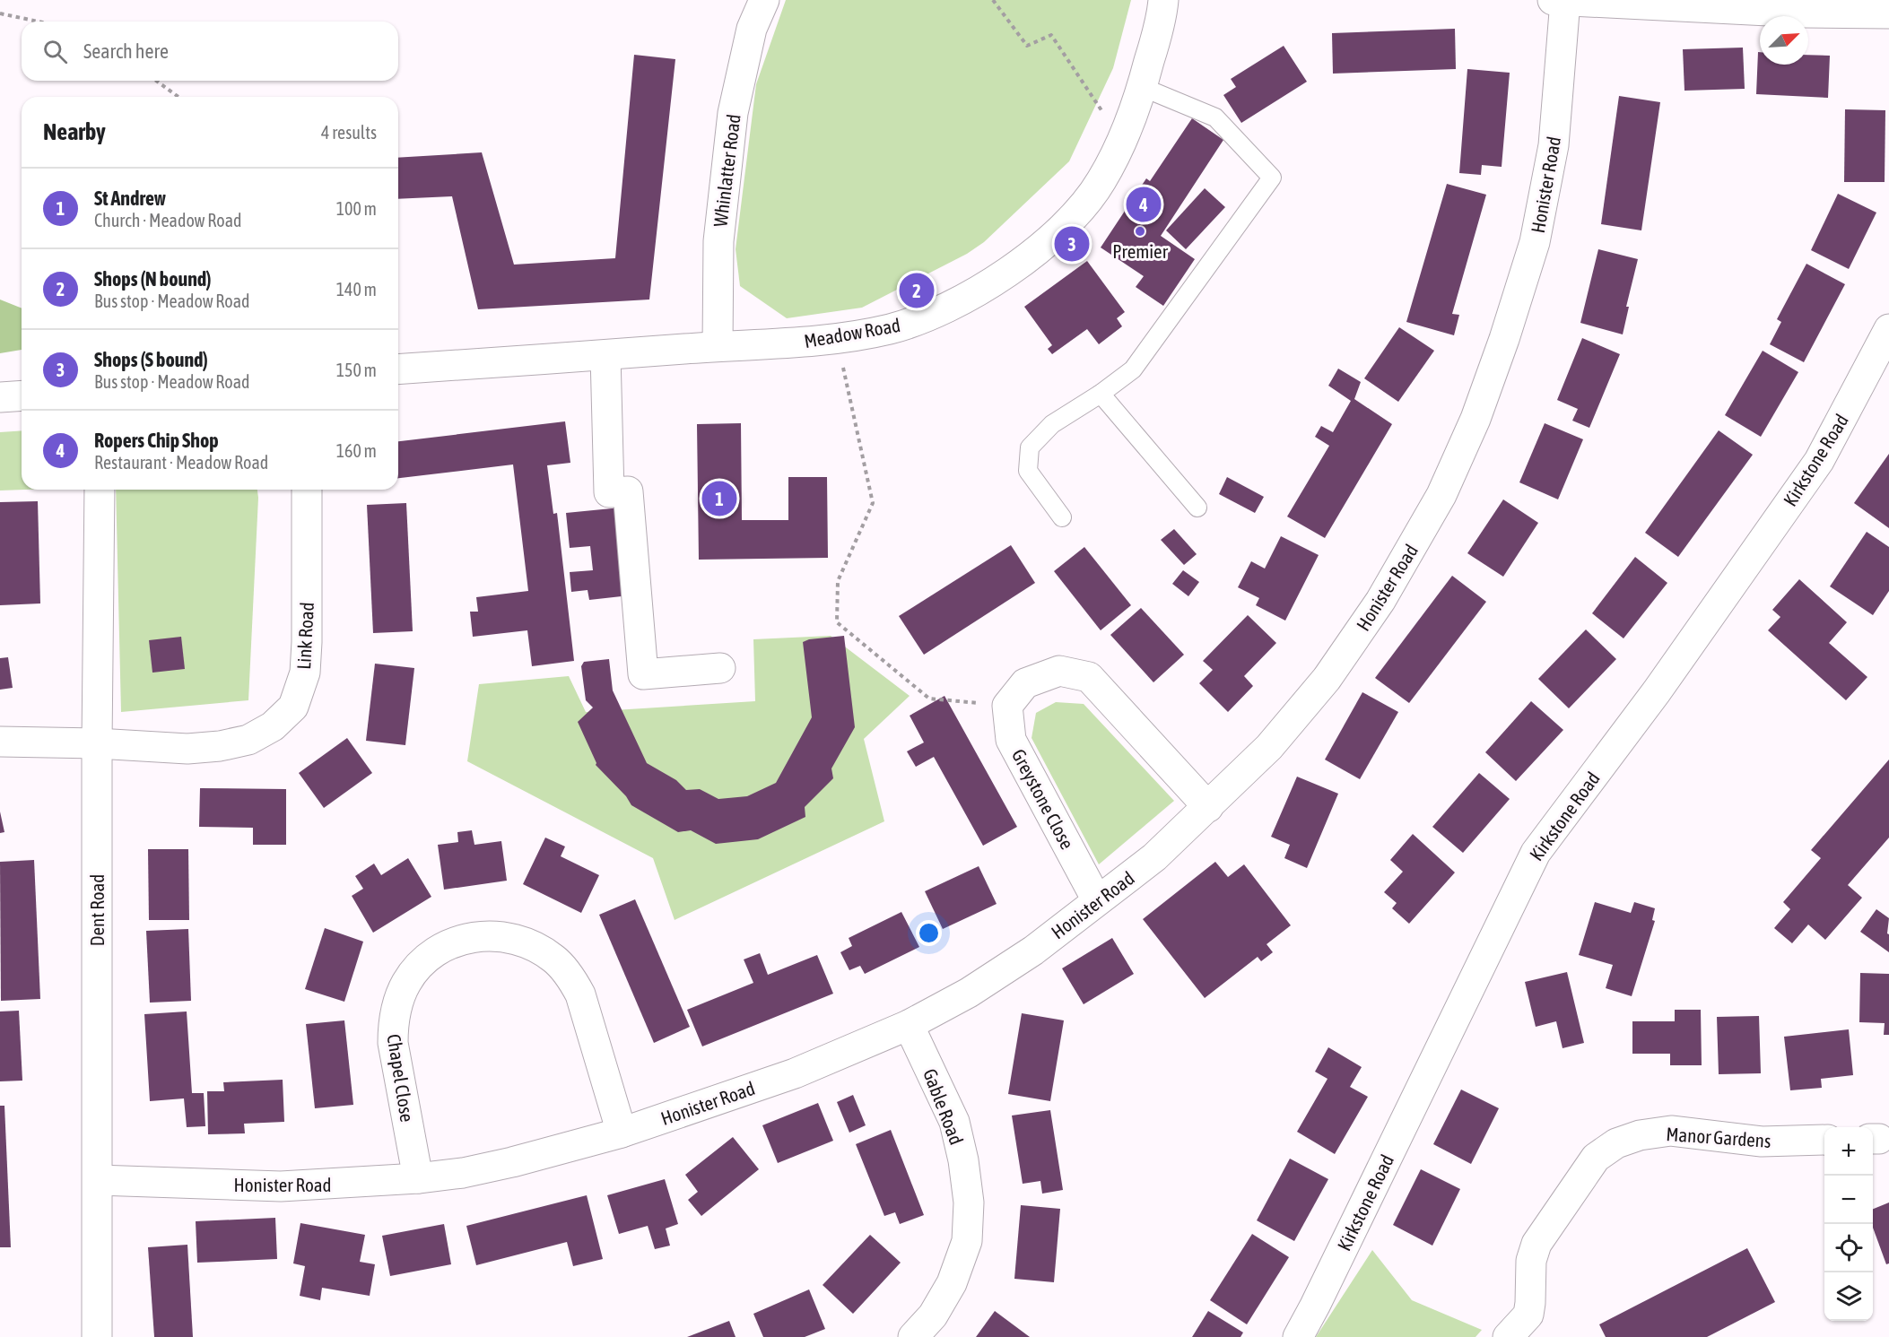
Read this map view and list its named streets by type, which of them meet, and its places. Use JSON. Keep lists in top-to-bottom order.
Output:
{
  "streets": {
    "street": [
      "Whinlatter Road",
      "Honister Road",
      "Meadow Road",
      "Kirkstone Road",
      "Link Road",
      "Greystone Close",
      "Dent Road",
      "Chapel Close",
      "Gable Road",
      "Manor Gardens"
    ]
  },
  "crossings": [
    ["Whinlatter Road", "Meadow Road"],
    ["Honister Road", "Greystone Close"],
    ["Honister Road", "Dent Road"],
    ["Honister Road", "Chapel Close"],
    ["Honister Road", "Gable Road"],
    ["Link Road", "Dent Road"]
  ],
  "places": ["Premier"],
  "north": "top right",
  "page": {
    "search": "Search here",
    "heading": ["Nearby", "4 results"],
    "list": [
      {
        "mark": "1",
        "name": "St Andrew",
        "note": "Church · Meadow Road",
        "value": "100 m"
      },
      {
        "mark": "2",
        "name": "Shops (N bound)",
        "note": "Bus stop · Meadow Road",
        "value": "140 m"
      },
      {
        "mark": "3",
        "name": "Shops (S bound)",
        "note": "Bus stop · Meadow Road",
        "value": "150 m"
      },
      {
        "mark": "4",
        "name": "Ropers Chip Shop",
        "note": "Restaurant · Meadow Road",
        "value": "160 m"
      }
    ],
    "pins": [
      "4",
      "3",
      "2",
      "1"
    ],
    "map_buttons": ["+", "−"]
  }
}
